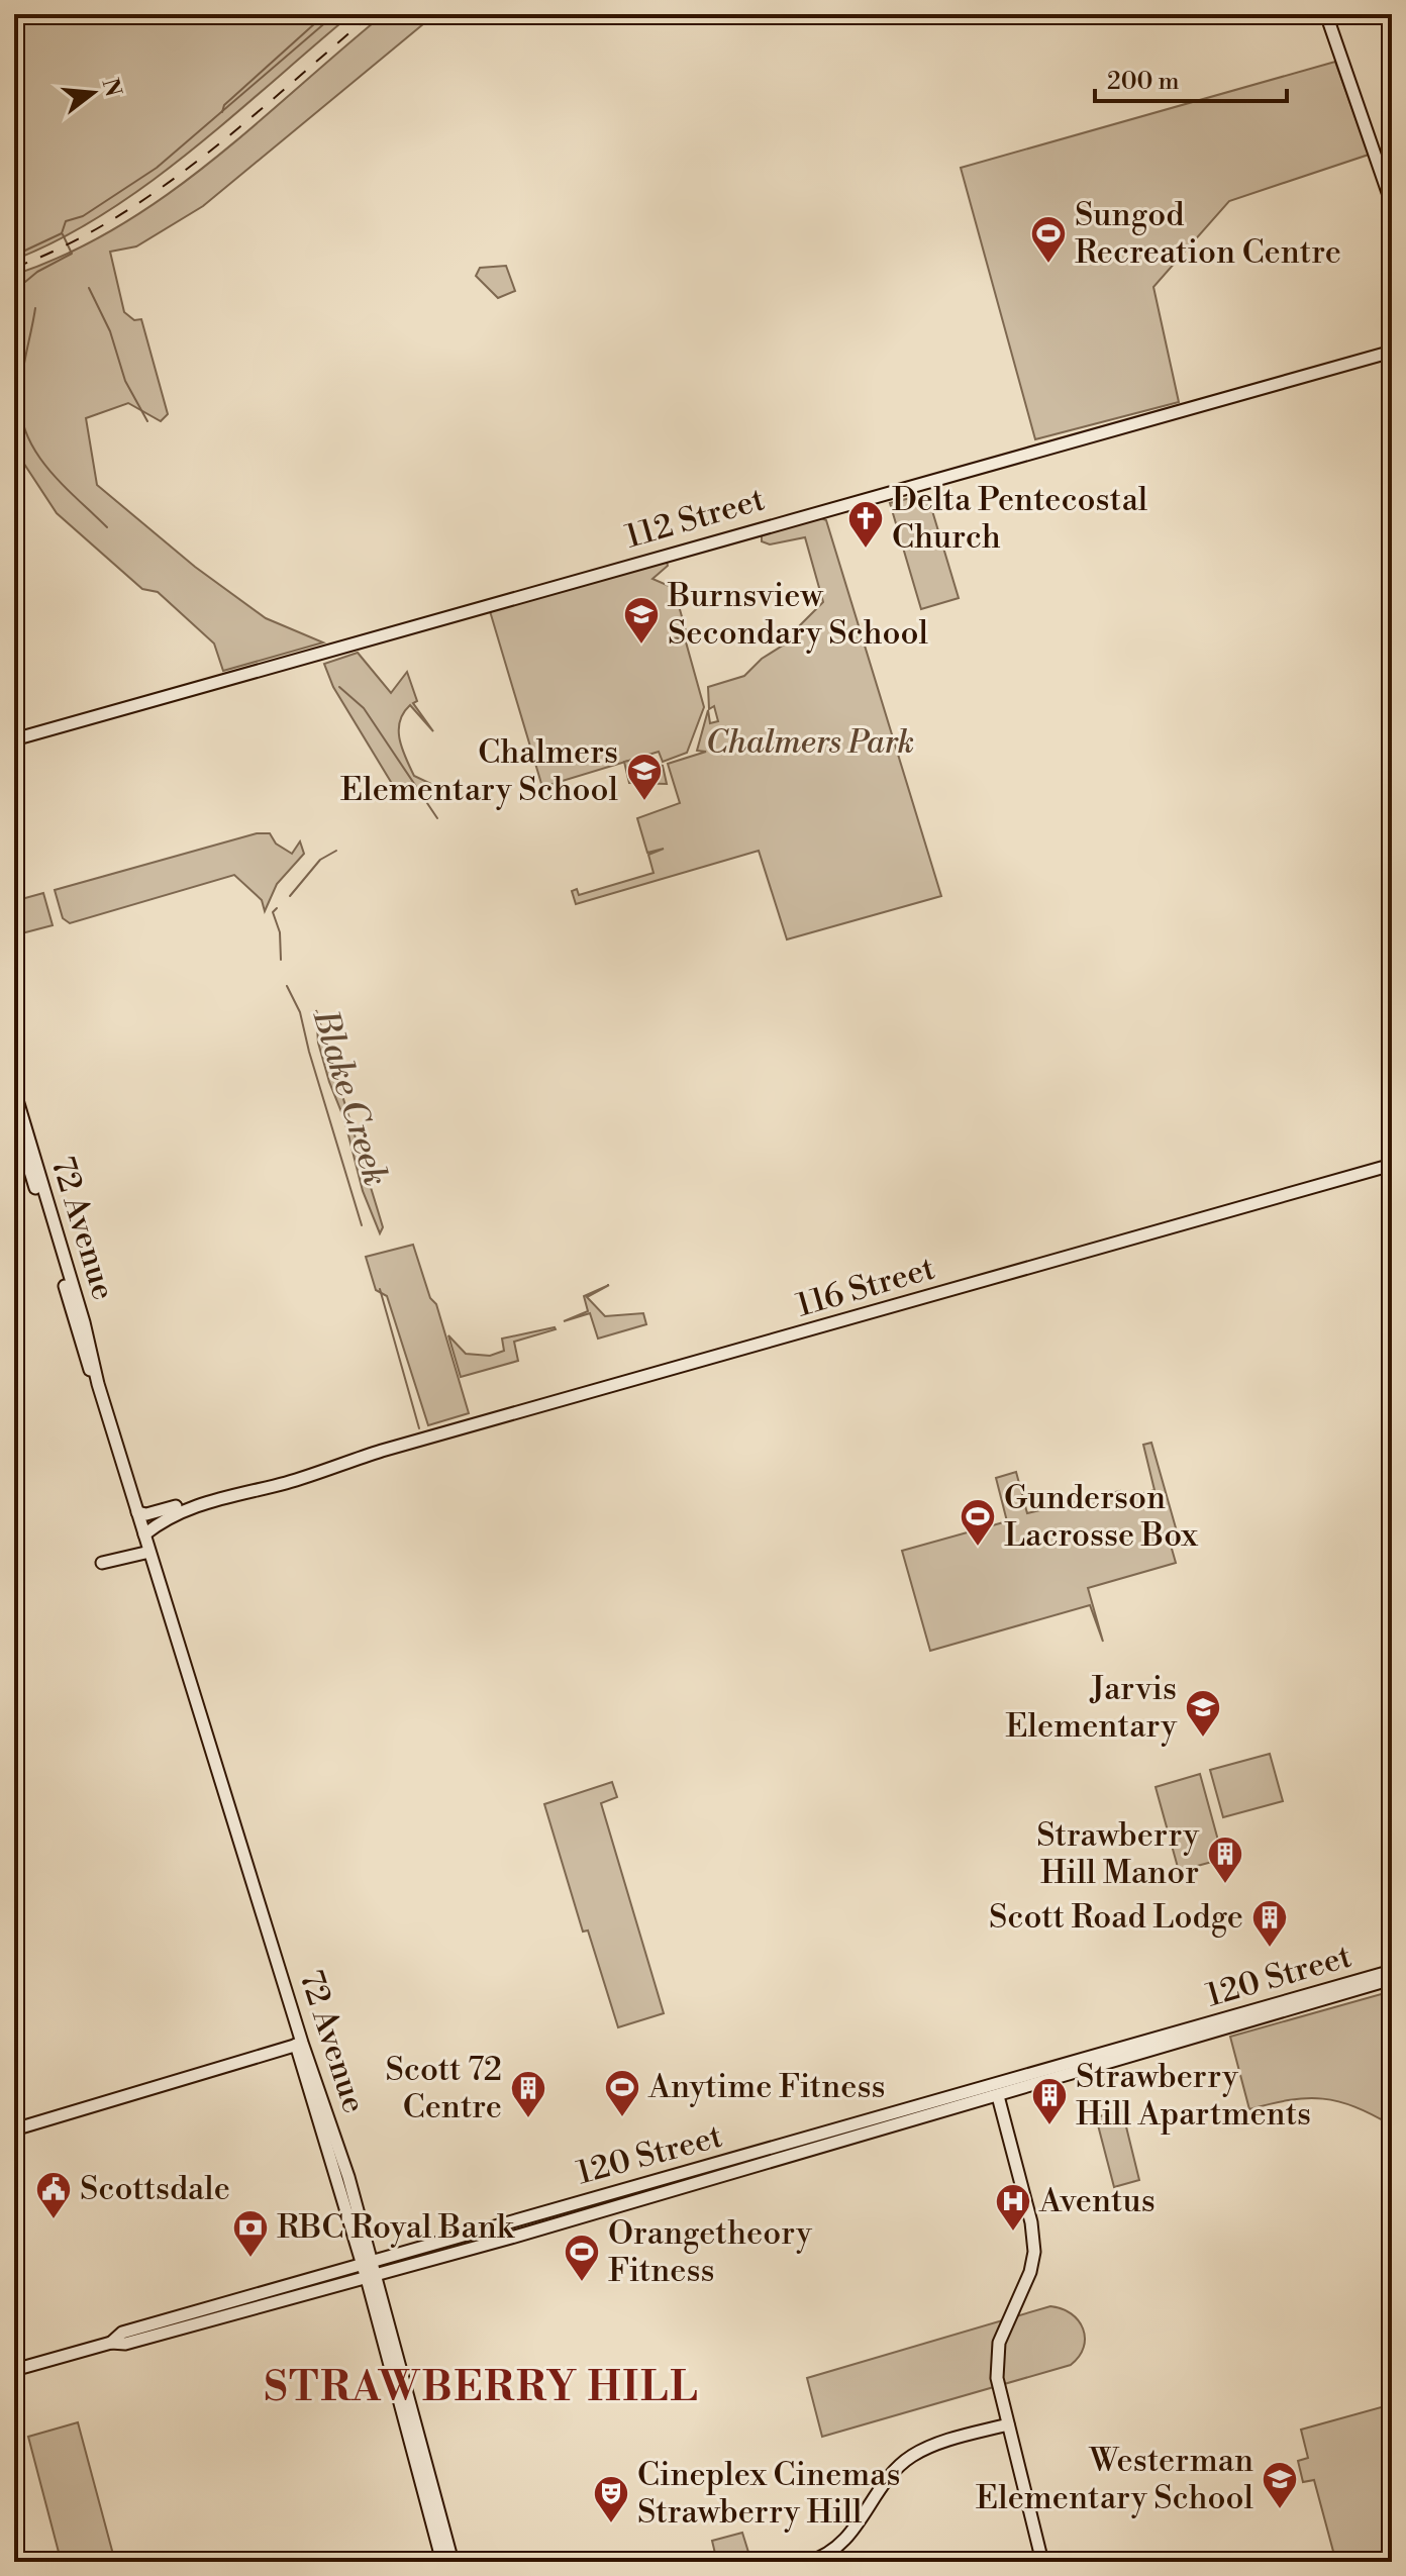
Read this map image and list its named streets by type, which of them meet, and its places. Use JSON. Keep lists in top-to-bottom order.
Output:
{
  "streets": {
    "main road": [
      "112 Street",
      "72 Avenue",
      "116 Street",
      "120 Street"
    ]
  },
  "crossings": [
    ["72 Avenue", "116 Street"],
    ["72 Avenue", "120 Street"]
  ],
  "districts": ["STRAWBERRY HILL"],
  "water": ["Blake Creek"],
  "parks": ["Chalmers Park"],
  "places": {
    "sports": [
      "Sungod Recreation Centre",
      "Gunderson Lacrosse Box",
      "Anytime Fitness",
      "Orangetheory Fitness"
    ],
    "church": ["Delta Pentecostal Church"],
    "school or university": [
      "Burnsview Secondary School",
      "Chalmers Elementary School",
      "Jarvis Elementary",
      "Westerman Elementary School"
    ],
    "building": [
      "Strawberry Hill Manor",
      "Scott Road Lodge",
      "Scott 72 Centre",
      "Strawberry Hill Apartments"
    ],
    "public building": ["Scottsdale"],
    "hospital": ["Aventus"],
    "bank": ["RBC Royal Bank"],
    "theatre": ["Cineplex Cinemas Strawberry Hill"]
  },
  "scale_bar": "200 m",
  "north": "right"
}
